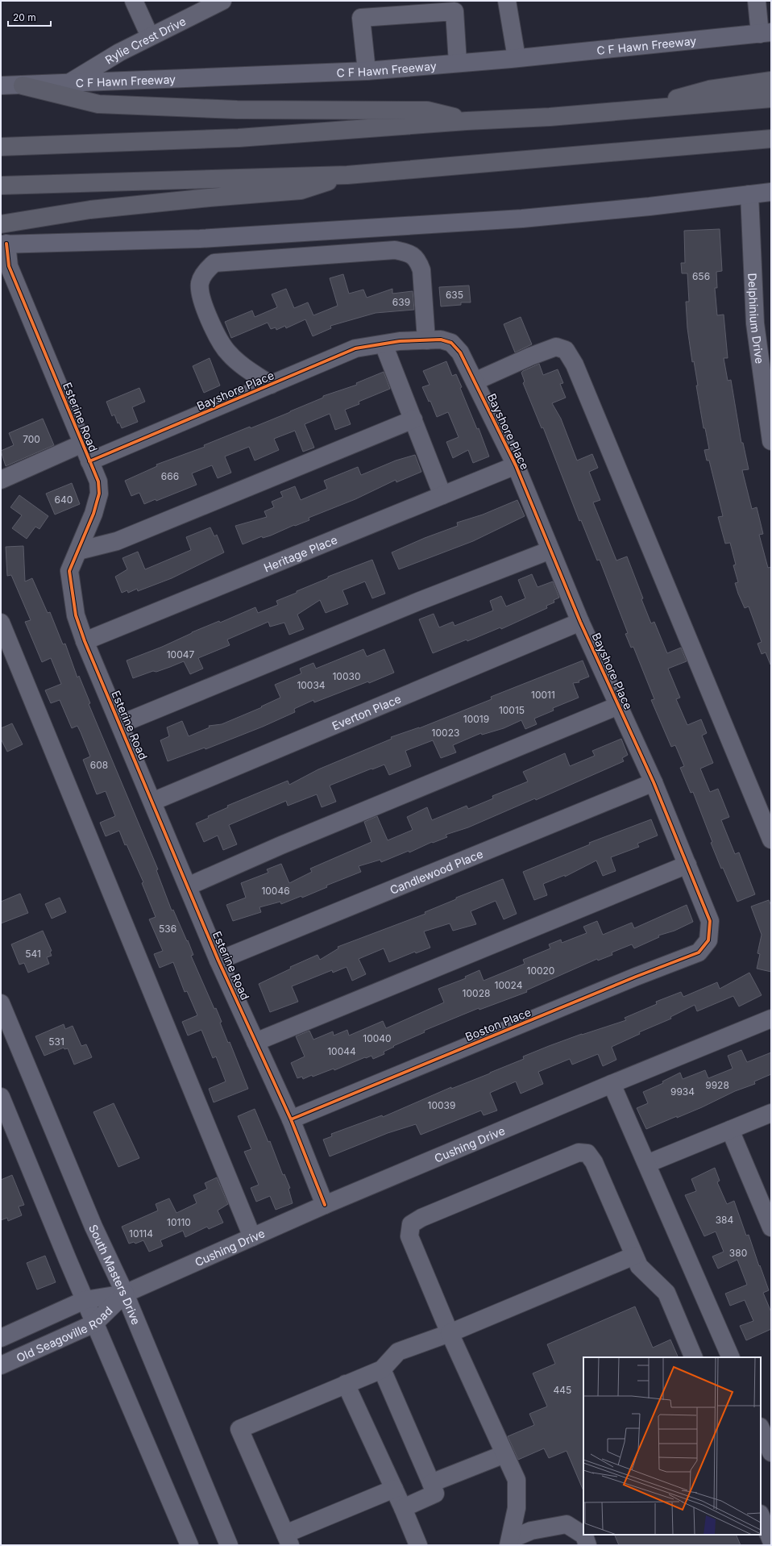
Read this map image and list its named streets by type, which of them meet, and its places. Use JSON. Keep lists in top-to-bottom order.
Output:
{
  "streets": {
    "main road": ["C F Hawn Freeway", "South Masters Drive", "Old Seagoville Road"],
    "street": [
      "Rylie Crest Drive",
      "Delphinium Drive",
      "Bayshore Place",
      "Esterine Road",
      "Heritage Place",
      "Everton Place",
      "Candlewood Place",
      "Boston Place",
      "Cushing Drive"
    ]
  },
  "crossings": [
    ["Rylie Crest Drive", "C F Hawn Freeway"],
    ["Bayshore Place", "Esterine Road"],
    ["Bayshore Place", "Heritage Place"],
    ["Bayshore Place", "Everton Place"],
    ["Bayshore Place", "Candlewood Place"],
    ["Bayshore Place", "Boston Place"],
    ["Esterine Road", "Heritage Place"],
    ["Esterine Road", "Everton Place"],
    ["Esterine Road", "Candlewood Place"],
    ["Esterine Road", "Boston Place"],
    ["Esterine Road", "Cushing Drive"],
    ["Cushing Drive", "South Masters Drive"],
    ["Cushing Drive", "Old Seagoville Road"],
    ["South Masters Drive", "Old Seagoville Road"]
  ],
  "house_numbers": [
    "656",
    "635",
    "639",
    "700",
    "666",
    "640",
    "10047",
    "10030",
    "10034",
    "10011",
    "10015",
    "10019",
    "10023",
    "608",
    "10046",
    "536",
    "541",
    "10020",
    "10024",
    "10028",
    "10040",
    "531",
    "10044",
    "9928",
    "9934",
    "10039",
    "384",
    "10110",
    "10114",
    "380",
    "445"
  ],
  "scale_bar": "20 m"
}
